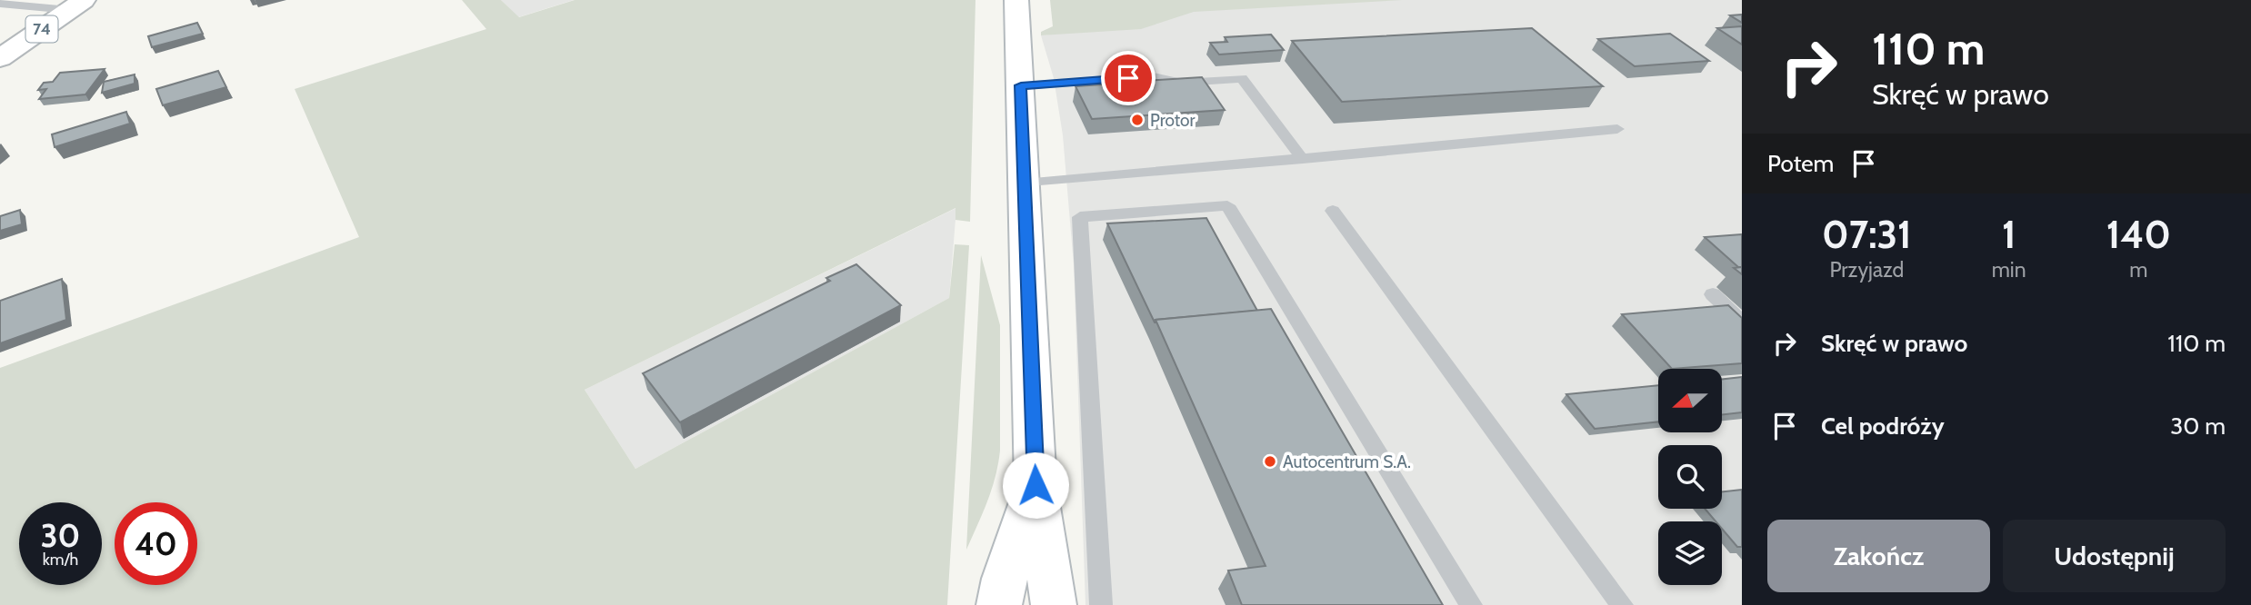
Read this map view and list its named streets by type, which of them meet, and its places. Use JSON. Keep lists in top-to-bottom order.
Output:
{
  "streets": {
    "street": ["74"]
  },
  "places": ["Protor", "Autocentrum S.A."],
  "north": "left",
  "page": {
    "turn": ["110 m", "Skręć w prawo"],
    "then": "Potem",
    "eta": [
      "07:31",
      "Przyjazd",
      "1",
      "min",
      "140",
      "m"
    ],
    "list": [
      {
        "name": "Skręć w prawo",
        "value": "110 m"
      },
      {
        "name": "Cel podróży",
        "value": "30 m"
      }
    ],
    "speed": "30 km/h",
    "limit": "40",
    "buttons": ["Zakończ", "Udostępnij"]
  }
}
